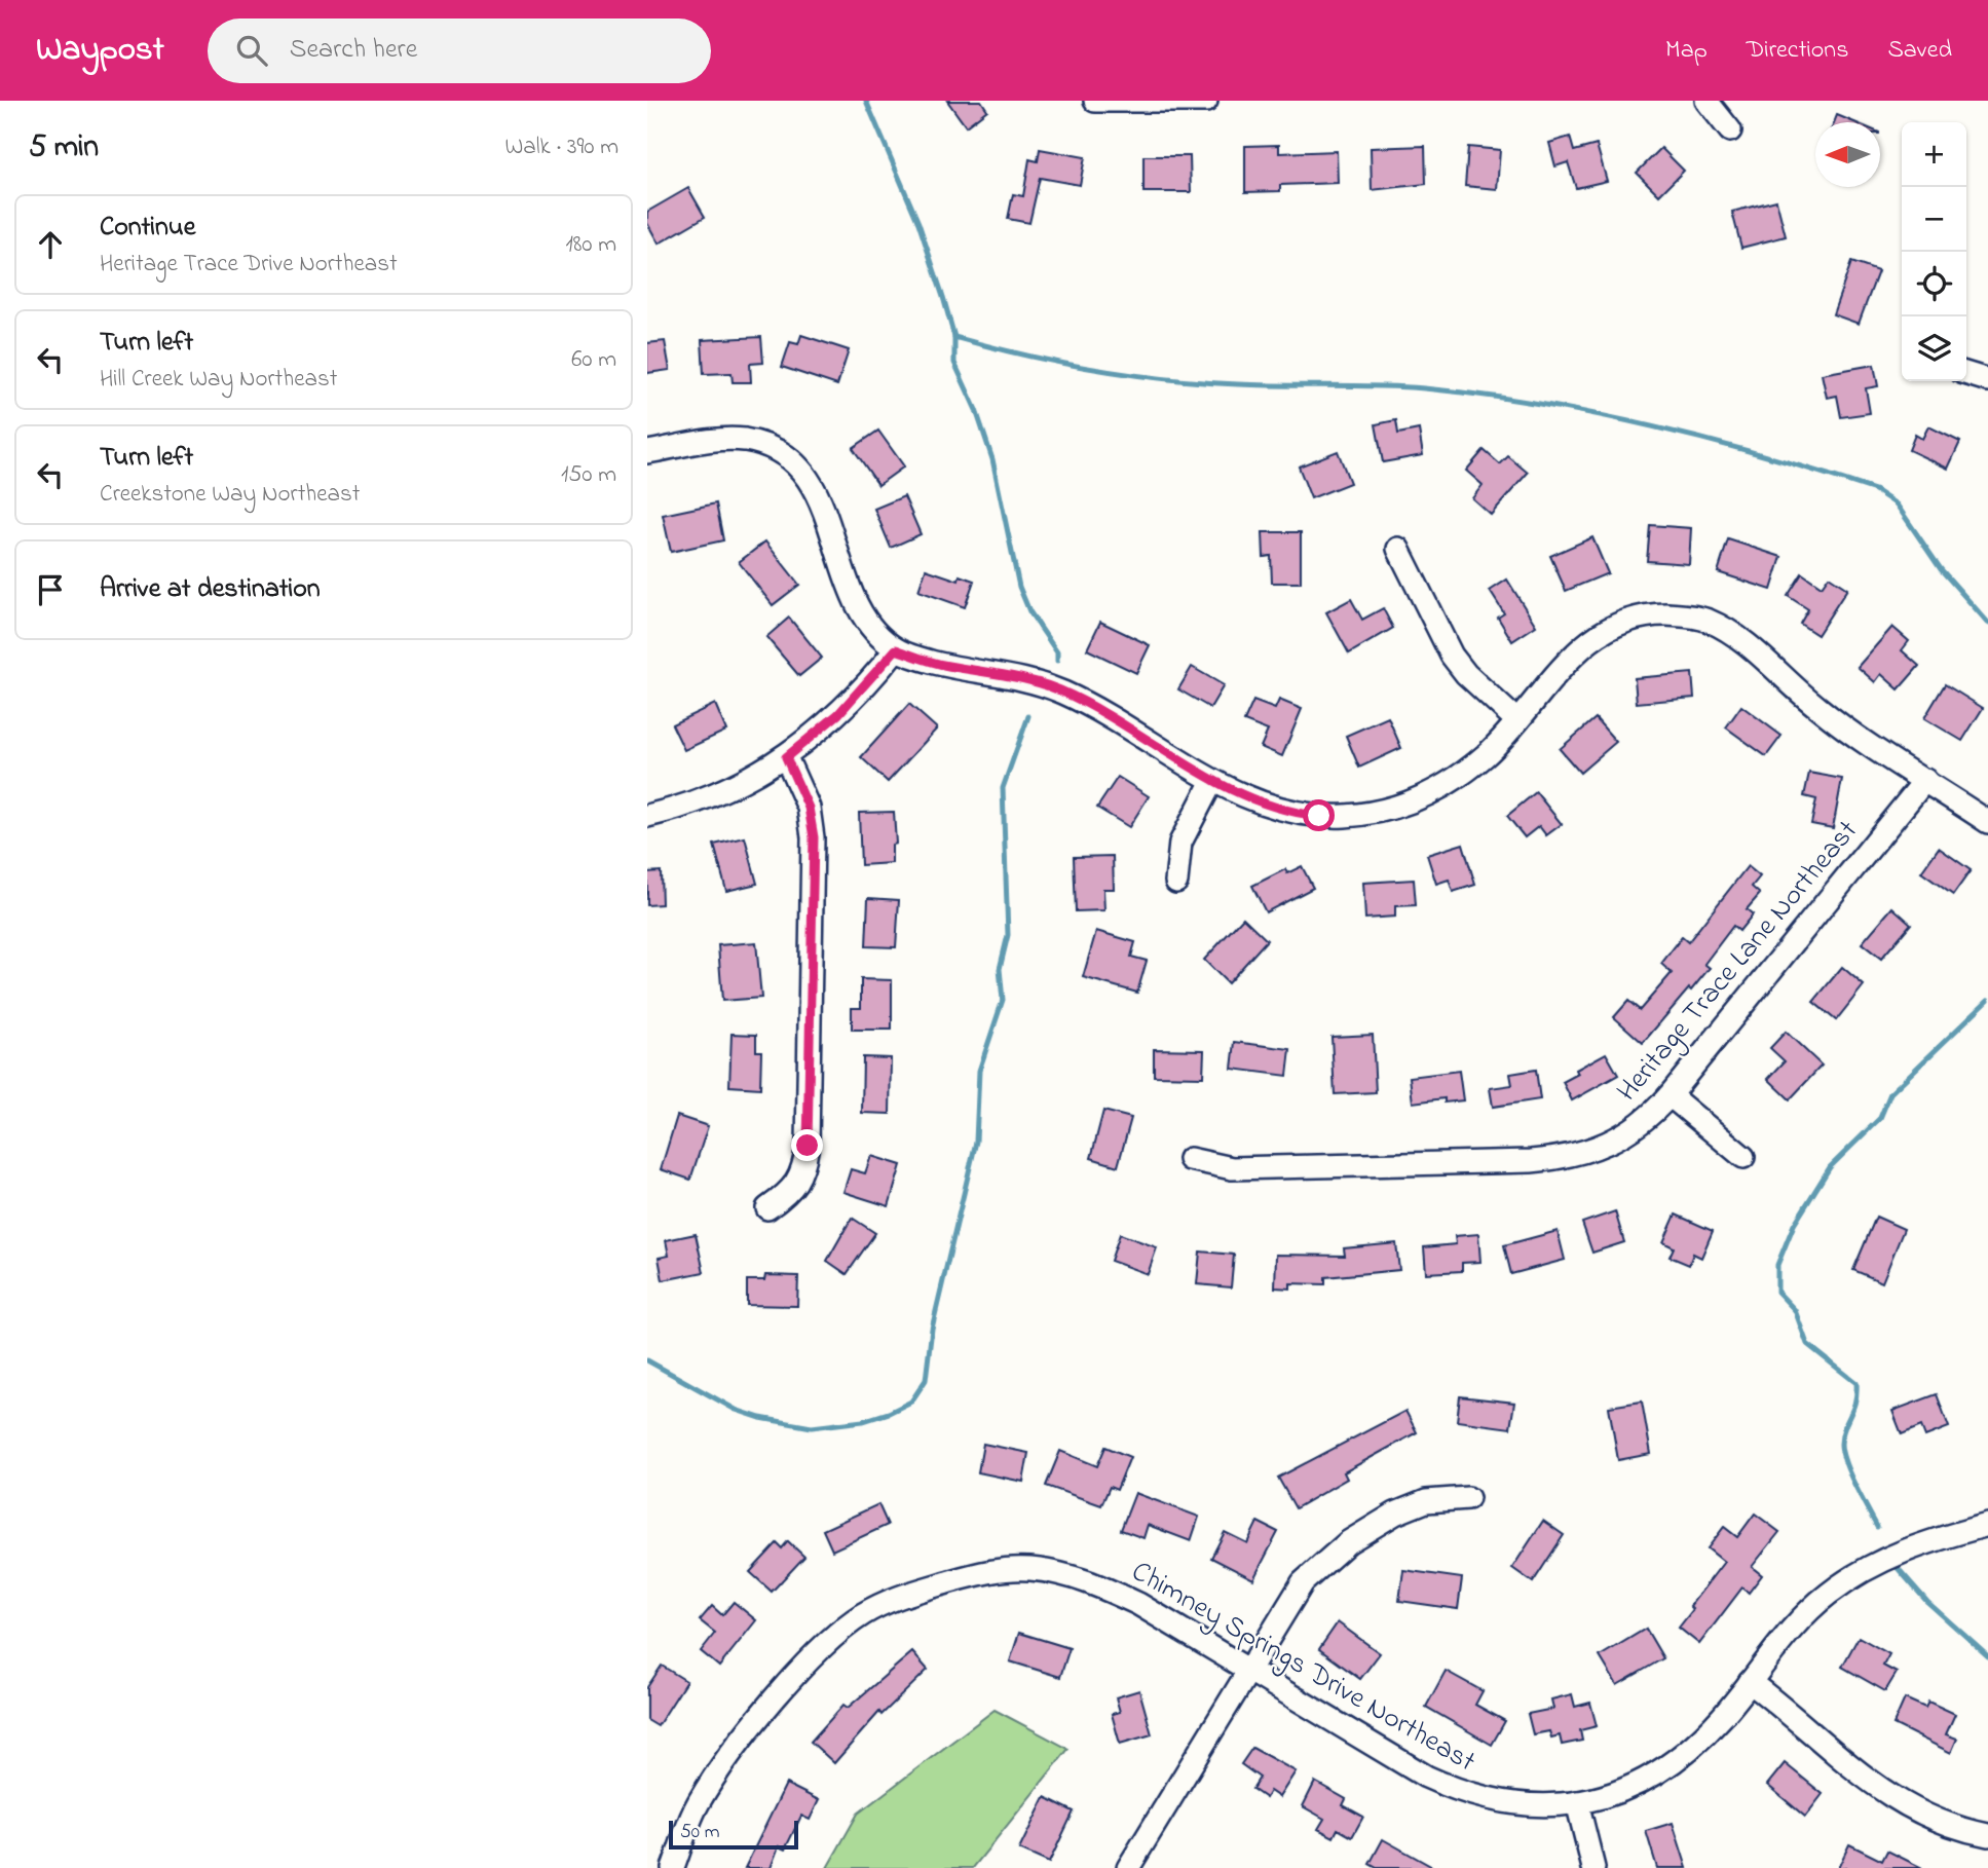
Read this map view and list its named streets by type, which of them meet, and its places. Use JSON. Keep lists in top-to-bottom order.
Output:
{
  "streets": {
    "street": ["Heritage Trace Lane Northeast", "Chimney Springs Drive Northeast"]
  },
  "scale_bar": "50 m",
  "north": "left",
  "page": {
    "header": "Waypost",
    "search": "Search here",
    "nav": ["Map", "Directions", "Saved"],
    "heading": ["5 min", "Walk · 390 m"],
    "map_buttons": ["+", "−"],
    "list": [
      ["Continue", "Heritage Trace Drive Northeast", "180 m"],
      ["Turn left", "Hill Creek Way Northeast", "60 m"],
      ["Turn left", "Creekstone Way Northeast", "150 m"],
      "Arrive at destination"
    ],
    "scale": "50 m"
  }
}
